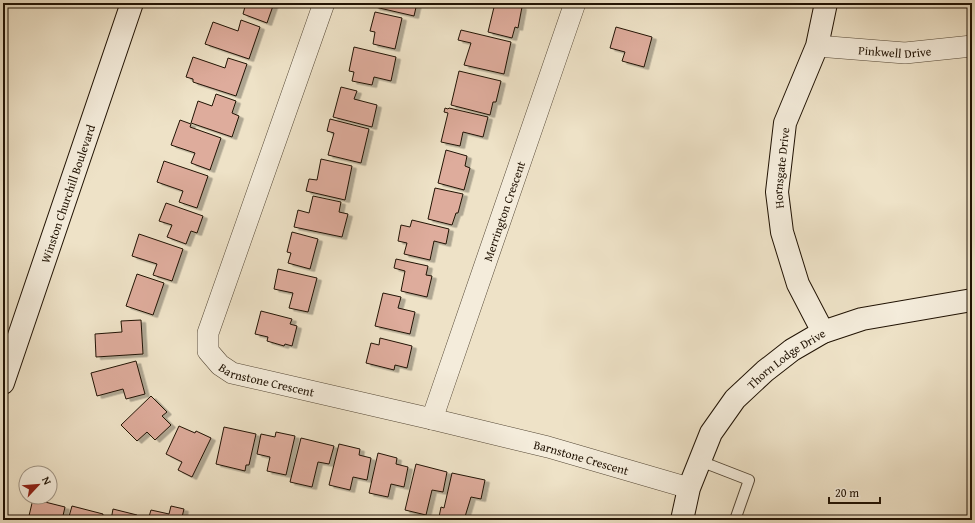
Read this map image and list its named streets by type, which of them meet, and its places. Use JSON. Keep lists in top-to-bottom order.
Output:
{
  "streets": {
    "street": [
      "Pinkwell Drive",
      "Hornsgate Drive",
      "Winston Churchill Boulevard",
      "Merrington Crescent",
      "Thorn Lodge Drive",
      "Barnstone Crescent"
    ]
  },
  "crossings": [
    ["Pinkwell Drive", "Hornsgate Drive"],
    ["Hornsgate Drive", "Thorn Lodge Drive"],
    ["Merrington Crescent", "Barnstone Crescent"],
    ["Thorn Lodge Drive", "Barnstone Crescent"]
  ],
  "scale_bar": "20 m",
  "north": "top right"
}
